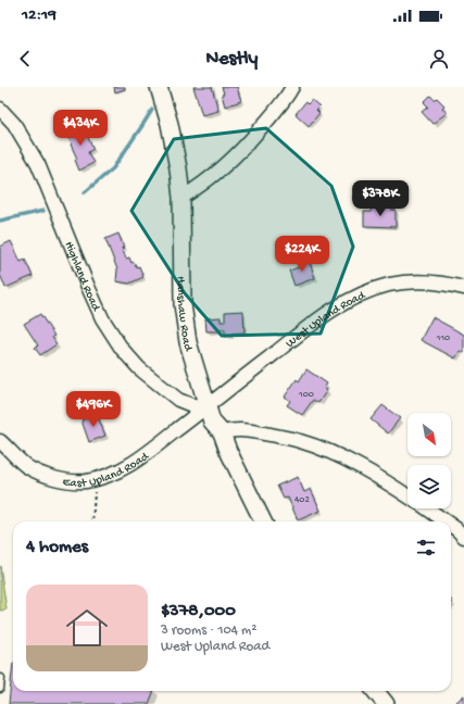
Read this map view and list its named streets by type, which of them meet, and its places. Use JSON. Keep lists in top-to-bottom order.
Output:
{
  "streets": {
    "street": [
      "Highland Road",
      "Hanshaw Road",
      "West Upland Road",
      "East Upland Road"
    ]
  },
  "crossings": [
    ["Highland Road", "Hanshaw Road"],
    ["Highland Road", "West Upland Road"],
    ["Highland Road", "East Upland Road"],
    ["Hanshaw Road", "West Upland Road"],
    ["Hanshaw Road", "East Upland Road"],
    ["West Upland Road", "East Upland Road"]
  ],
  "house_numbers": ["110", "100", "402"],
  "north": "bottom right",
  "page": {
    "status": "12:19",
    "header": "Nestly",
    "price": [
      "$434K",
      "$378K",
      "$224K",
      "$496K"
    ],
    "heading": "4 homes",
    "list": [
      {
        "name": "$378,000",
        "note": "3 rooms · 104 m² · West Upland Road"
      }
    ]
  }
}
